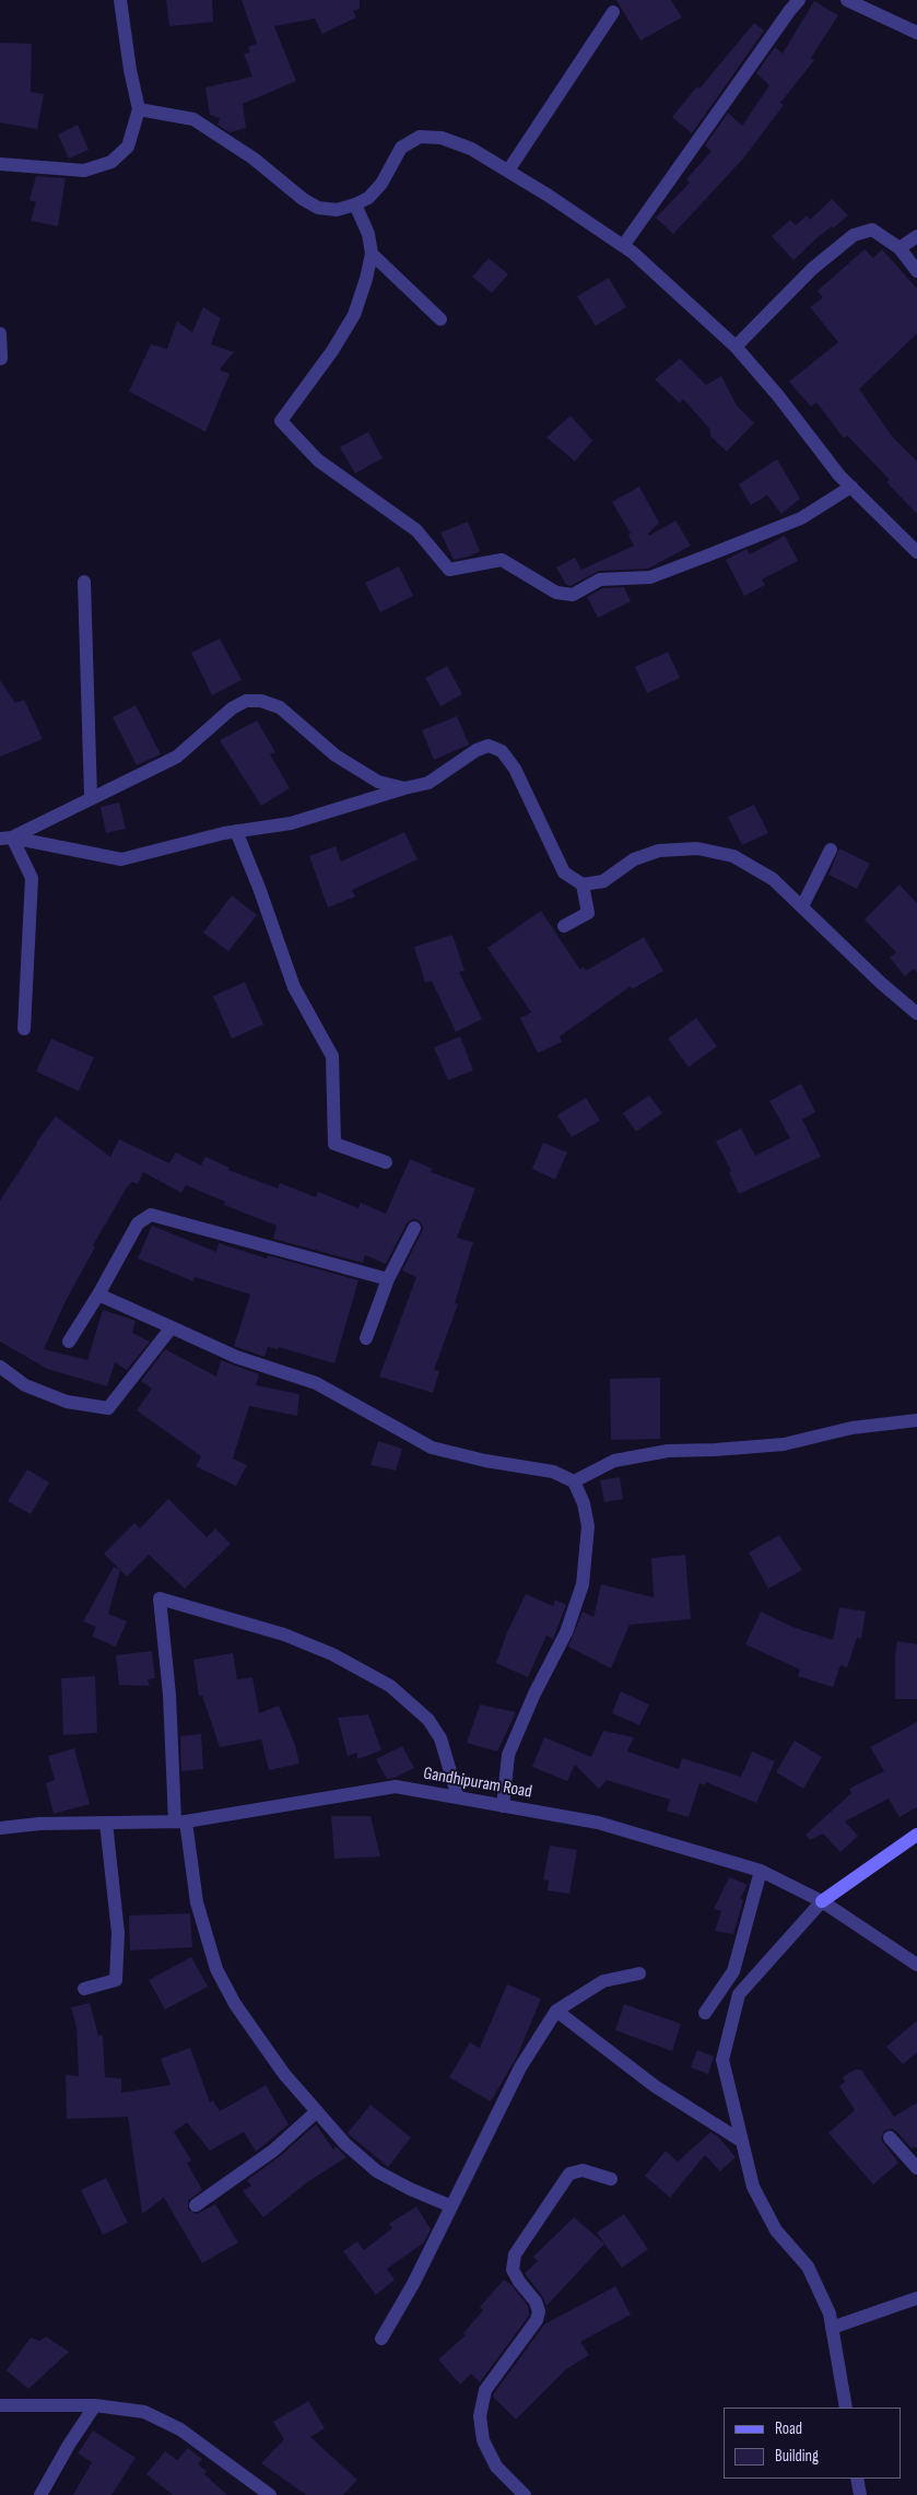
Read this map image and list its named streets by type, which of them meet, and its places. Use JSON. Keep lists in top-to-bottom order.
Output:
{
  "streets": {
    "street": ["Gandhipuram Road"]
  },
  "legend": ["Road", "Building"]
}
